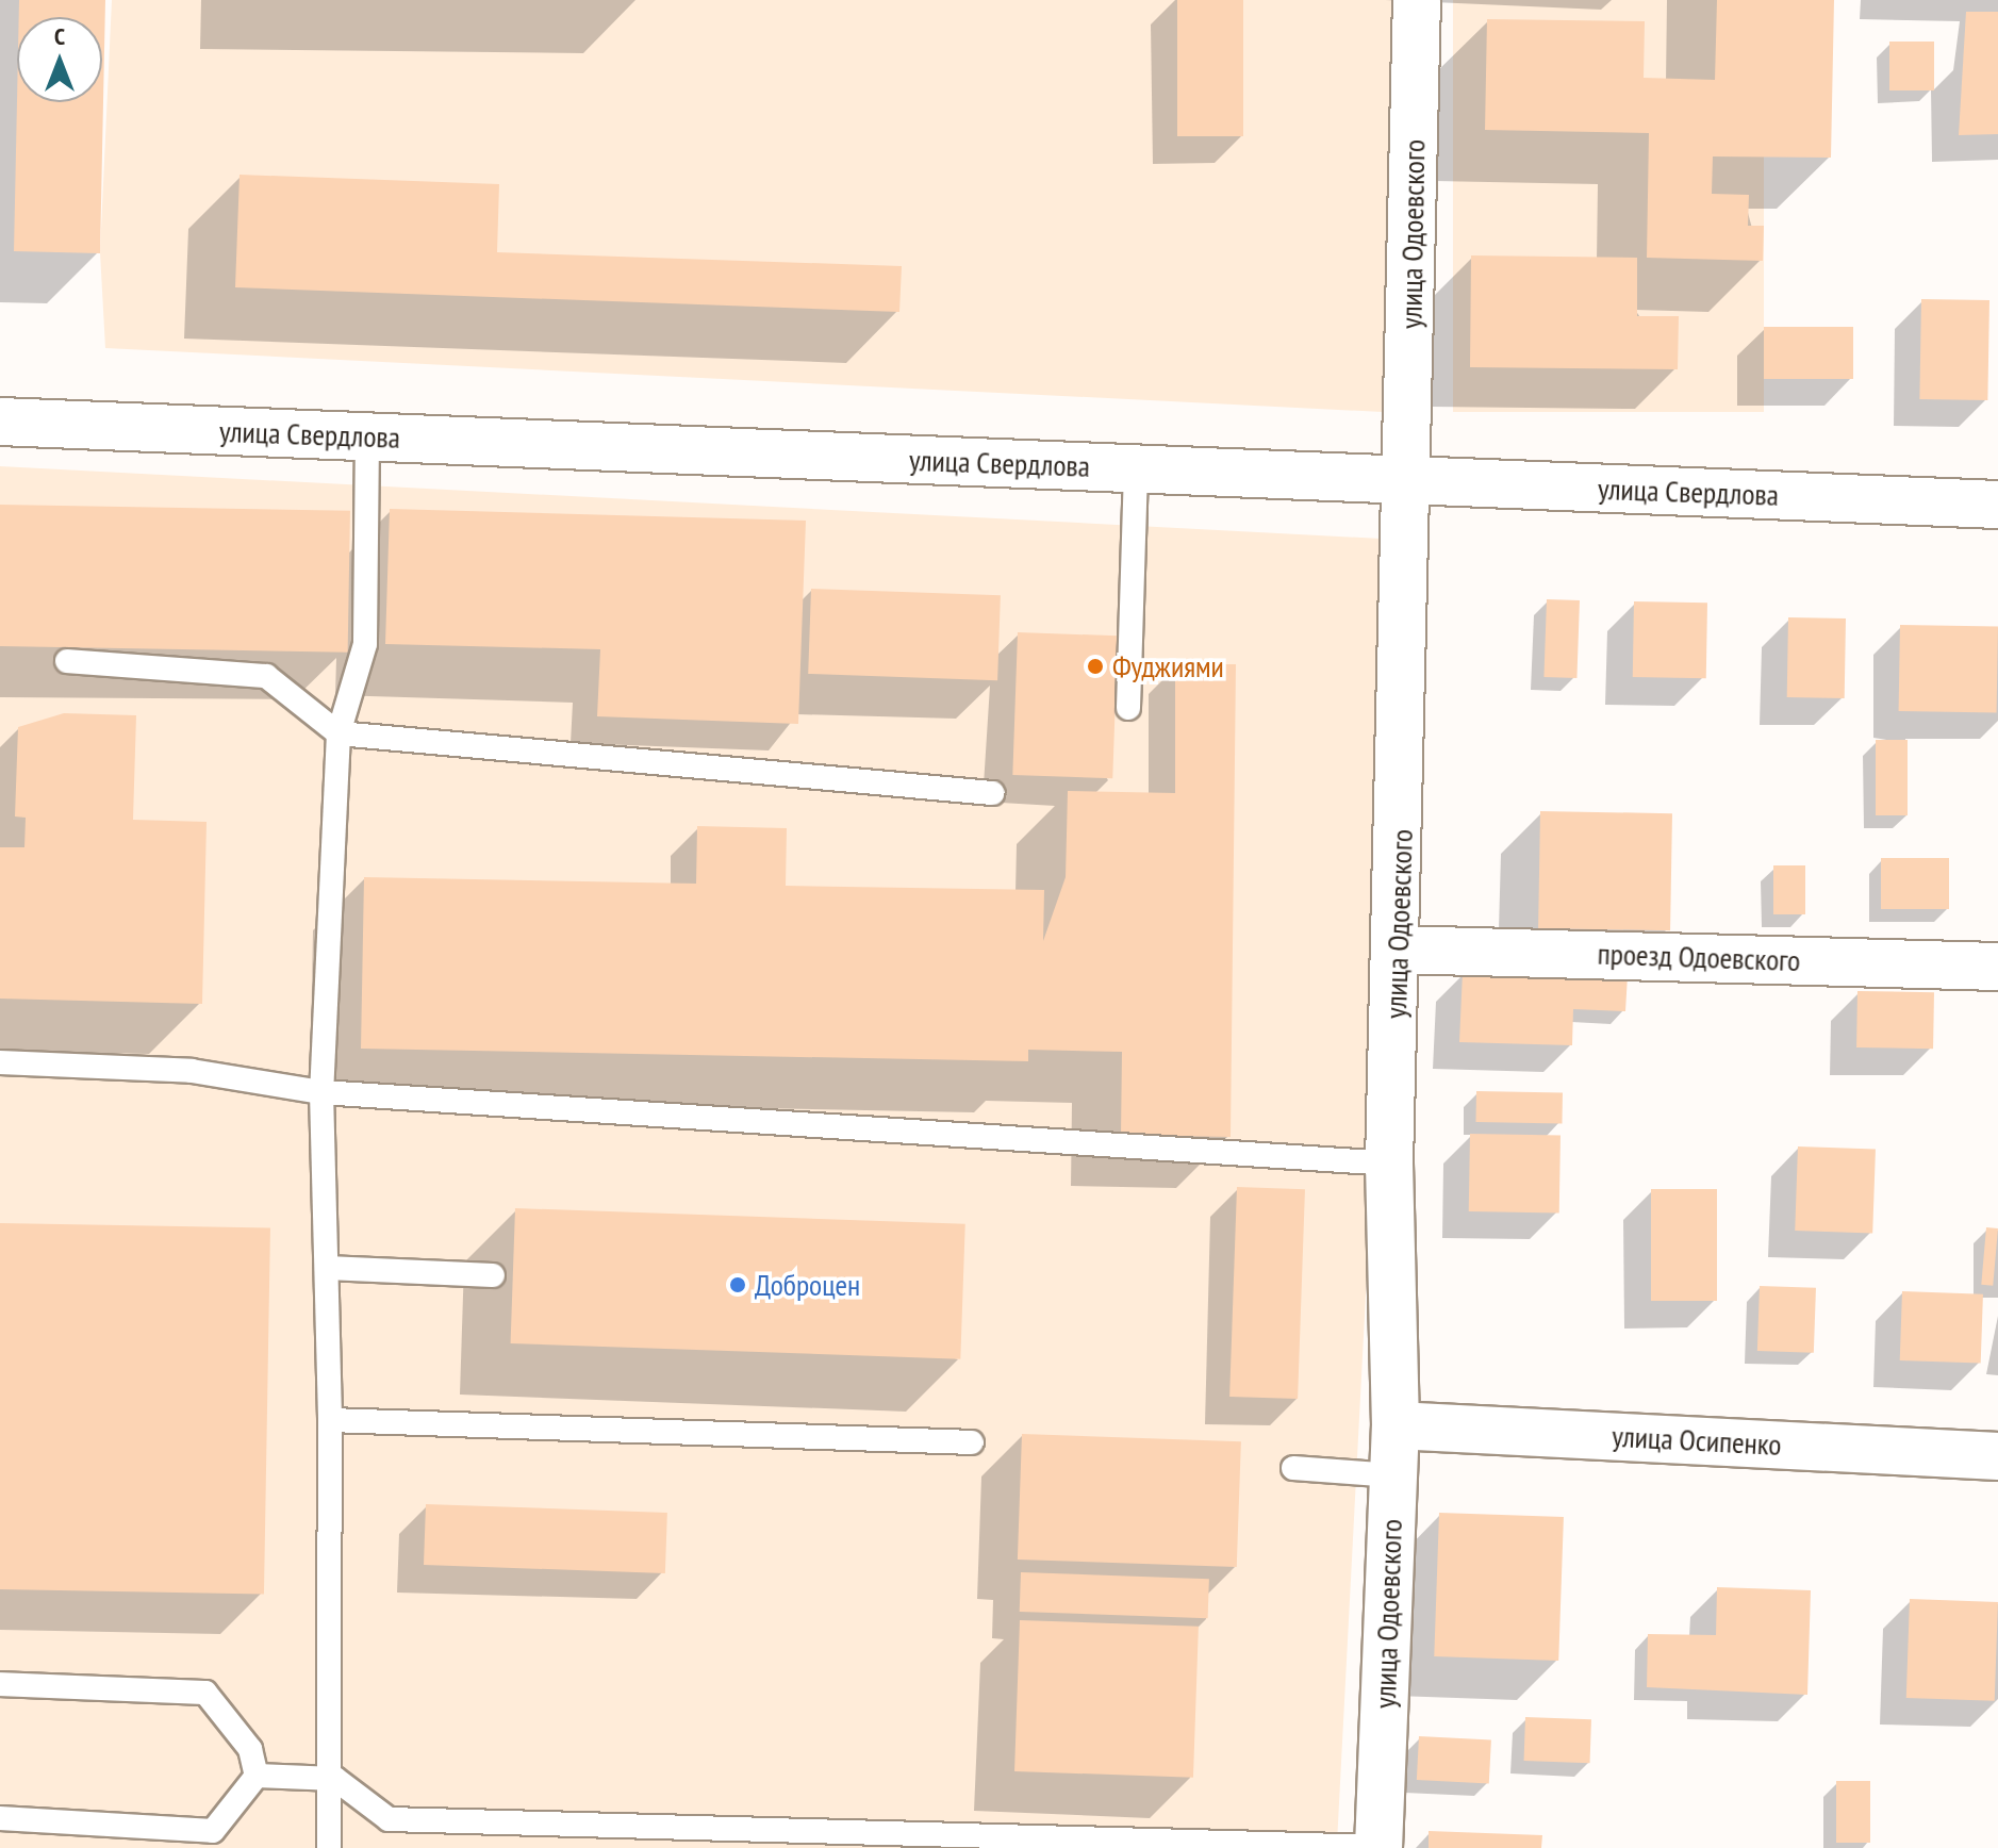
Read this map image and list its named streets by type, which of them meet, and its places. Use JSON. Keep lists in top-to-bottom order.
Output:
{
  "streets": {
    "street": [
      "улица Одоевского",
      "улица Свердлова",
      "проезд Одоевского",
      "улица Осипенко"
    ]
  },
  "crossings": [
    ["улица Одоевского", "улица Свердлова"],
    ["улица Одоевского", "проезд Одоевского"],
    ["улица Одоевского", "улица Осипенко"]
  ],
  "places": ["Фуджиями", "Доброцен"],
  "north": "top"
}
